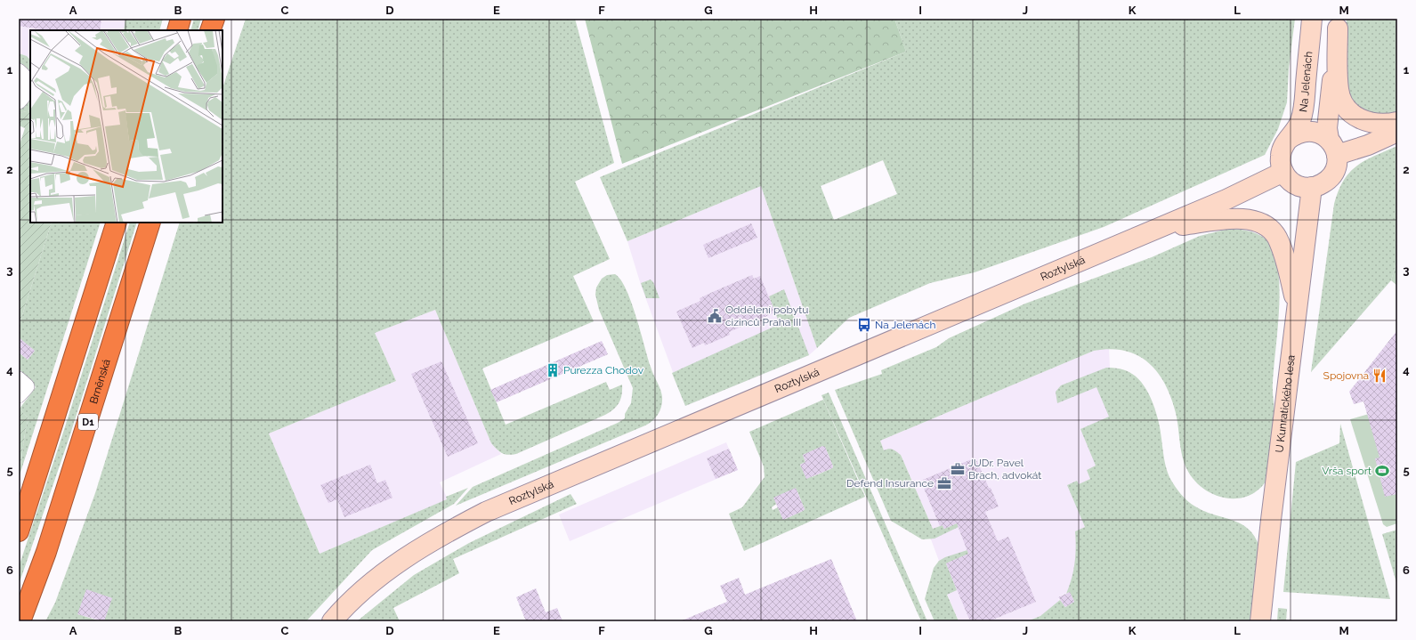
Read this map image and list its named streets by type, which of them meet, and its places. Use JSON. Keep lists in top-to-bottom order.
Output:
{
  "streets": {
    "highway": ["Brněnská", "D1"],
    "main road": ["Na Jelenách", "Roztylská", "U Kunratického lesa"]
  },
  "crossings": [
    ["Na Jelenách", "Roztylská"],
    ["Na Jelenách", "U Kunratického lesa"],
    ["Roztylská", "U Kunratického lesa"]
  ],
  "places": {
    "public building": ["Oddělení pobytu cizinců Praha III"],
    "bus stop": ["Na Jelenách"],
    "building": ["Purezza Chodov"],
    "restaurant": ["Spojovna"],
    "office": ["JUDr. Pavel Brach, advokát", "Defend Insurance"],
    "sports": ["Vrša sport"]
  },
  "grid": {
    "columns": [
      "A",
      "B",
      "C",
      "D",
      "E",
      "F",
      "G",
      "H",
      "I",
      "J",
      "K",
      "L",
      "M"
    ],
    "rows": [
      "1",
      "2",
      "3",
      "4",
      "5",
      "6"
    ]
  }
}
